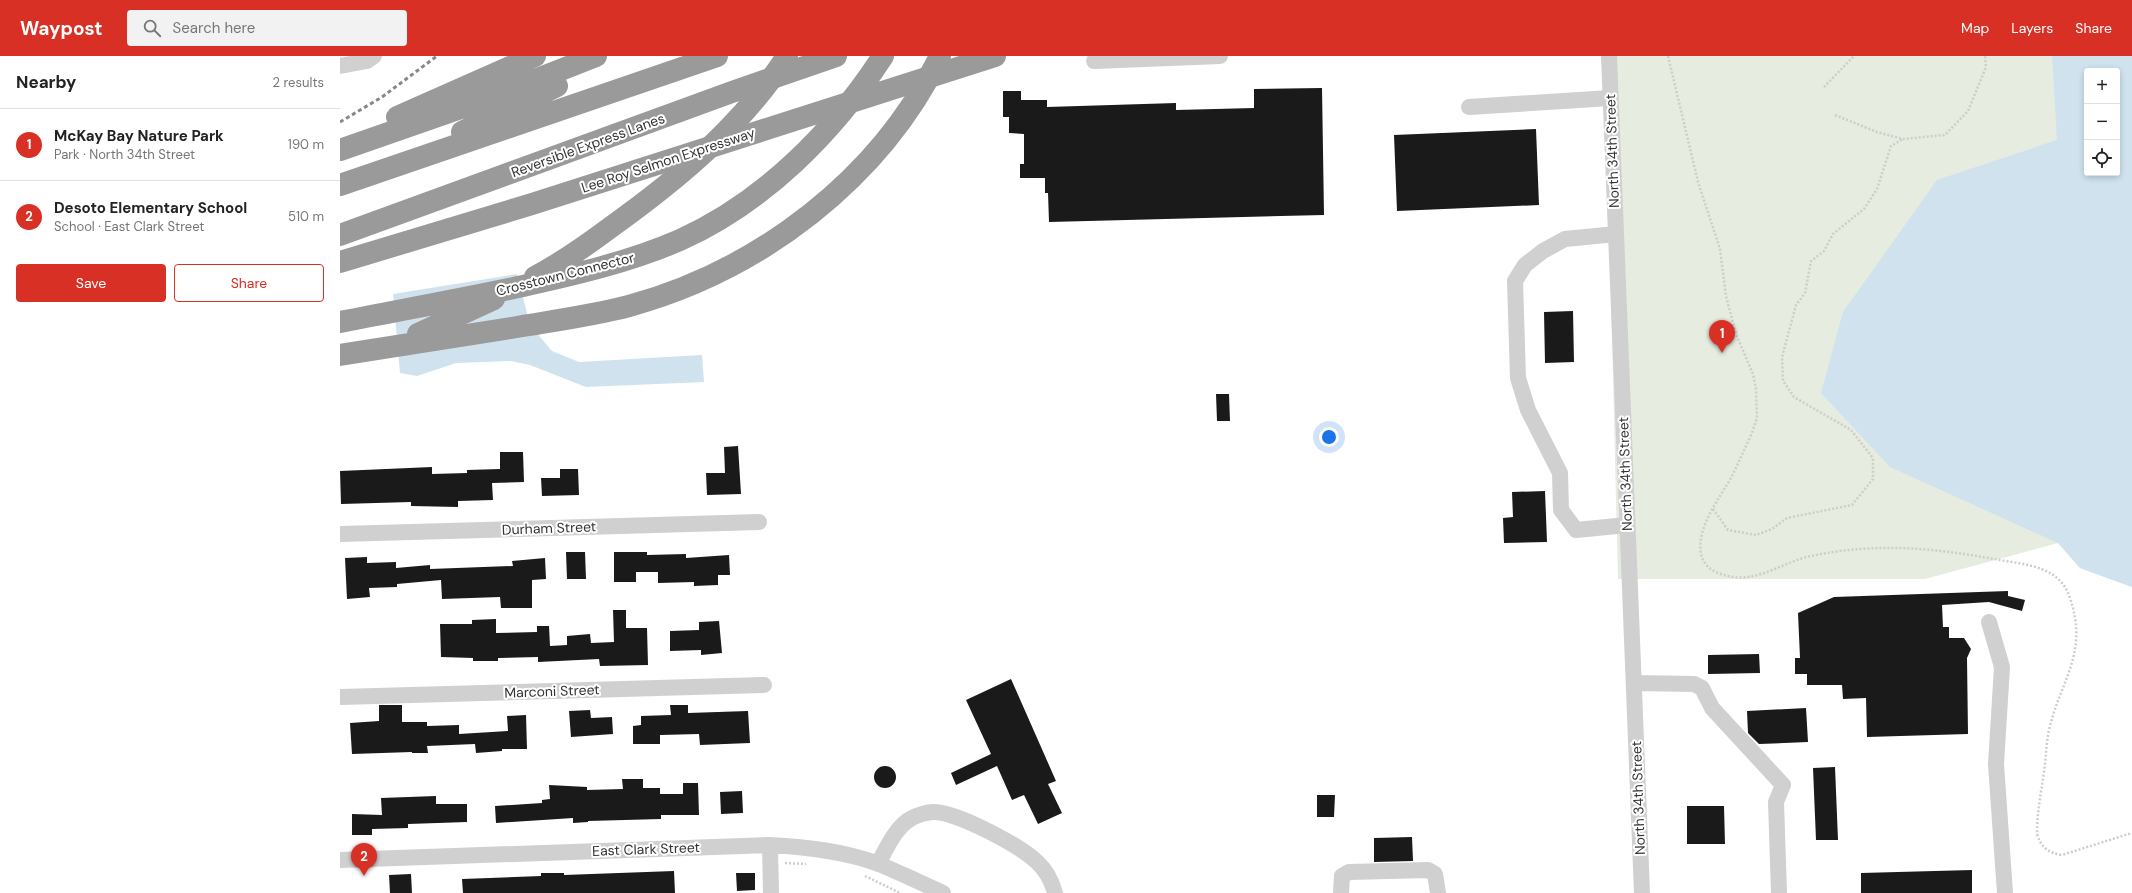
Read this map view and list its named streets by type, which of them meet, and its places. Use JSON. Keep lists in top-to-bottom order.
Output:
{
  "streets": {
    "highway": ["Reversible Express Lanes", "Lee Roy Selmon Expressway", "Crosstown Connector"],
    "street": [
      "North 34th Street",
      "Durham Street",
      "Marconi Street",
      "East Clark Street"
    ]
  },
  "page": {
    "header": "Waypost",
    "search": "Search here",
    "nav": ["Map", "Layers", "Share"],
    "heading": ["Nearby", "2 results"],
    "map_buttons": ["+", "−"],
    "list": [
      {
        "mark": "1",
        "name": "McKay Bay Nature Park",
        "note": "Park · North 34th Street",
        "value": "190 m"
      },
      {
        "mark": "2",
        "name": "Desoto Elementary School",
        "note": "School · East Clark Street",
        "value": "510 m"
      }
    ],
    "buttons": ["Save", "Share"],
    "pins": ["1", "2"]
  }
}
